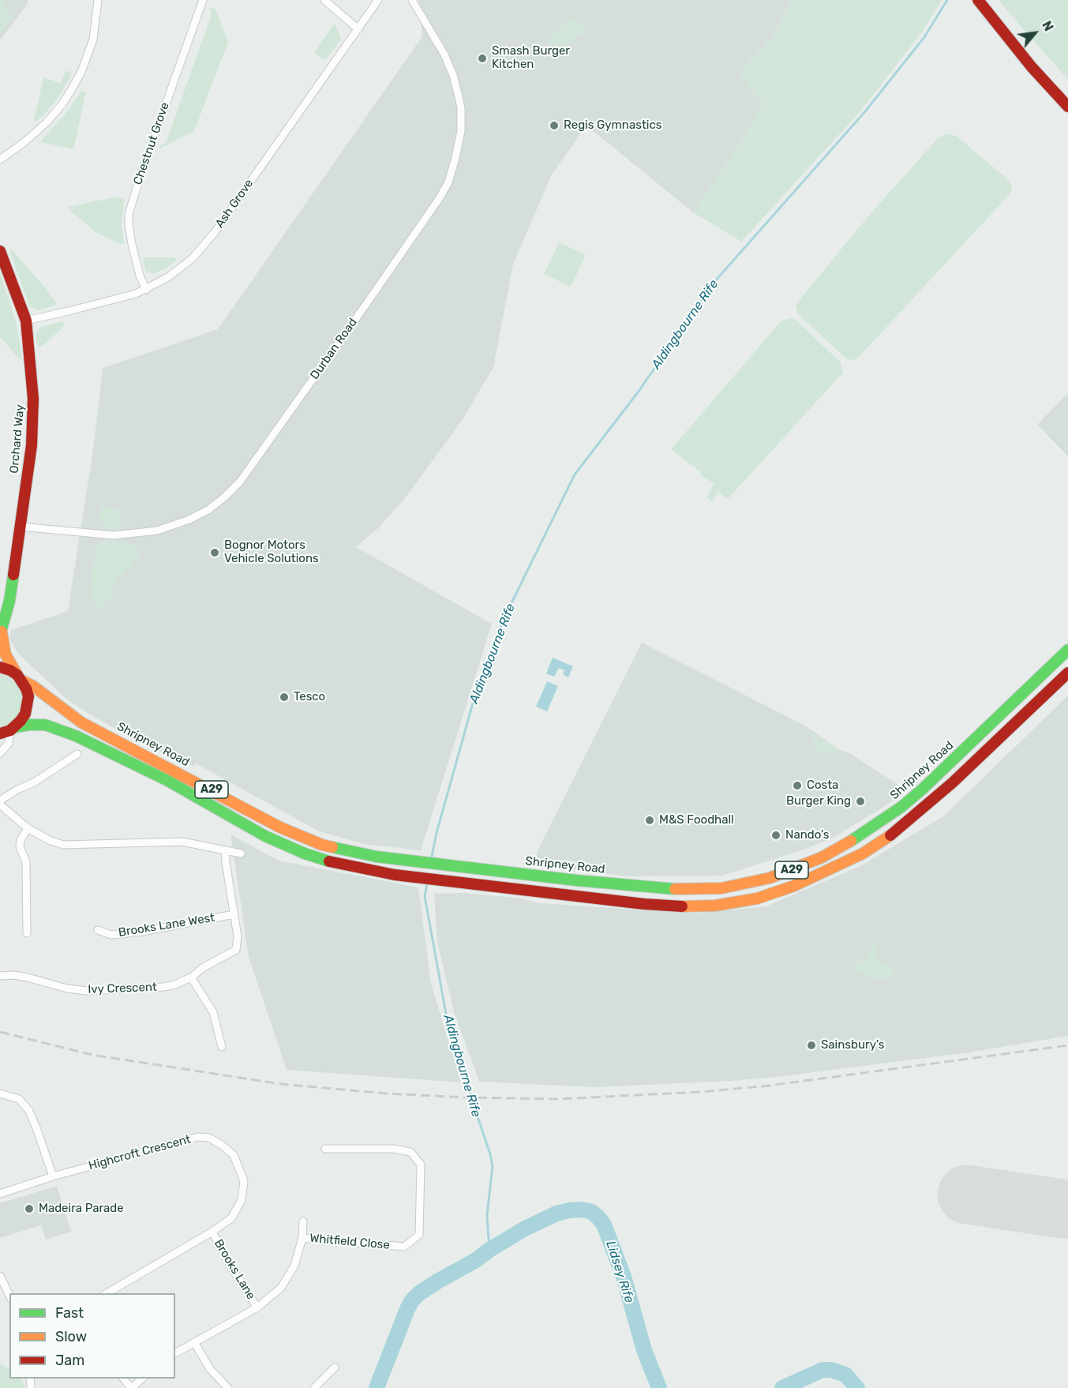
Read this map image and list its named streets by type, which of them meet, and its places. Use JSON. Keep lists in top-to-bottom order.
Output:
{
  "streets": {
    "main road": ["Orchard Way", "Shripney Road", "A29"],
    "street": [
      "Chestnut Grove",
      "Ash Grove",
      "Durban Road",
      "Brooks Lane West",
      "Ivy Crescent",
      "Highcroft Crescent",
      "Whitfield Close",
      "Brooks Lane"
    ]
  },
  "crossings": [
    ["Chestnut Grove", "Ash Grove"],
    ["Ash Grove", "Orchard Way"],
    ["Durban Road", "Orchard Way"],
    ["Brooks Lane West", "Ivy Crescent"],
    ["Highcroft Crescent", "Brooks Lane"],
    ["Whitfield Close", "Brooks Lane"]
  ],
  "water": ["Aldingbourne Rife", "Lidsey Rife"],
  "places": [
    "Smash Burger Kitchen",
    "Regis Gymnastics",
    "Bognor Motors Vehicle Solutions",
    "Tesco",
    "Costa",
    "Burger King",
    "M&S Foodhall",
    "Nando's",
    "Sainsbury's",
    "Madeira Parade"
  ],
  "legend": ["Fast", "Slow", "Jam"],
  "north": "top right"
}
